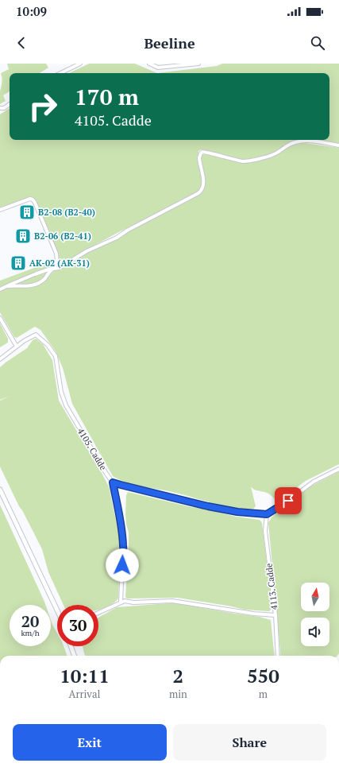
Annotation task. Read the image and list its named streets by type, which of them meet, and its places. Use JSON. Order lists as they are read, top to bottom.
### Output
{
  "streets": {
    "street": ["4105. Cadde", "4113. Cadde"]
  },
  "places": {
    "building": ["B2-08 (B2-40)", "B2-06 (B2-41)", "AK-02 (AK-31)"]
  },
  "north": "top",
  "page": {
    "status": "10:09",
    "header": "Beeline",
    "turn": ["170 m", "4105. Cadde"],
    "speed": "20 km/h",
    "limit": "30",
    "eta": [
      "10:11",
      "Arrival",
      "2",
      "min",
      "550",
      "m"
    ],
    "buttons": ["Exit", "Share"]
  }
}
